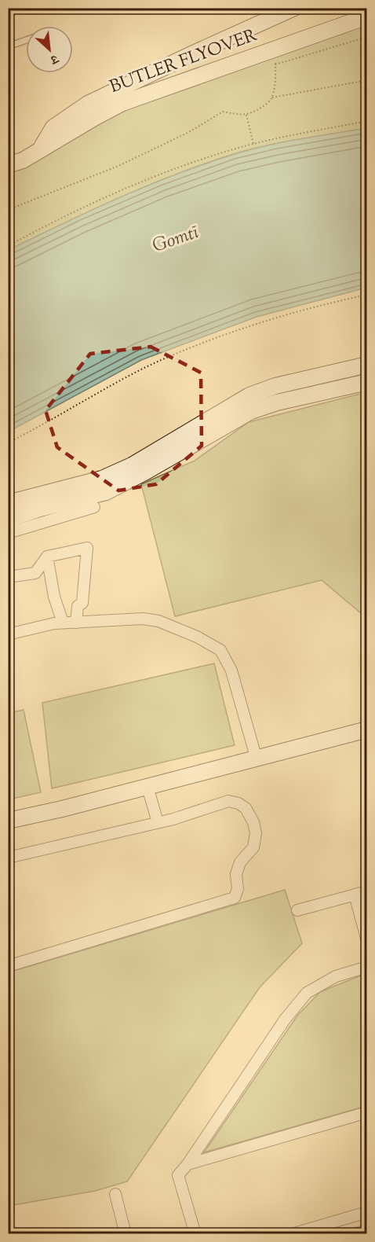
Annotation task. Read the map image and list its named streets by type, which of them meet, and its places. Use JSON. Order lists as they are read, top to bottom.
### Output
{
  "streets": {
    "street": ["BUTLER FLYOVER"]
  },
  "water": ["Gomtī"],
  "north": "bottom right"
}
